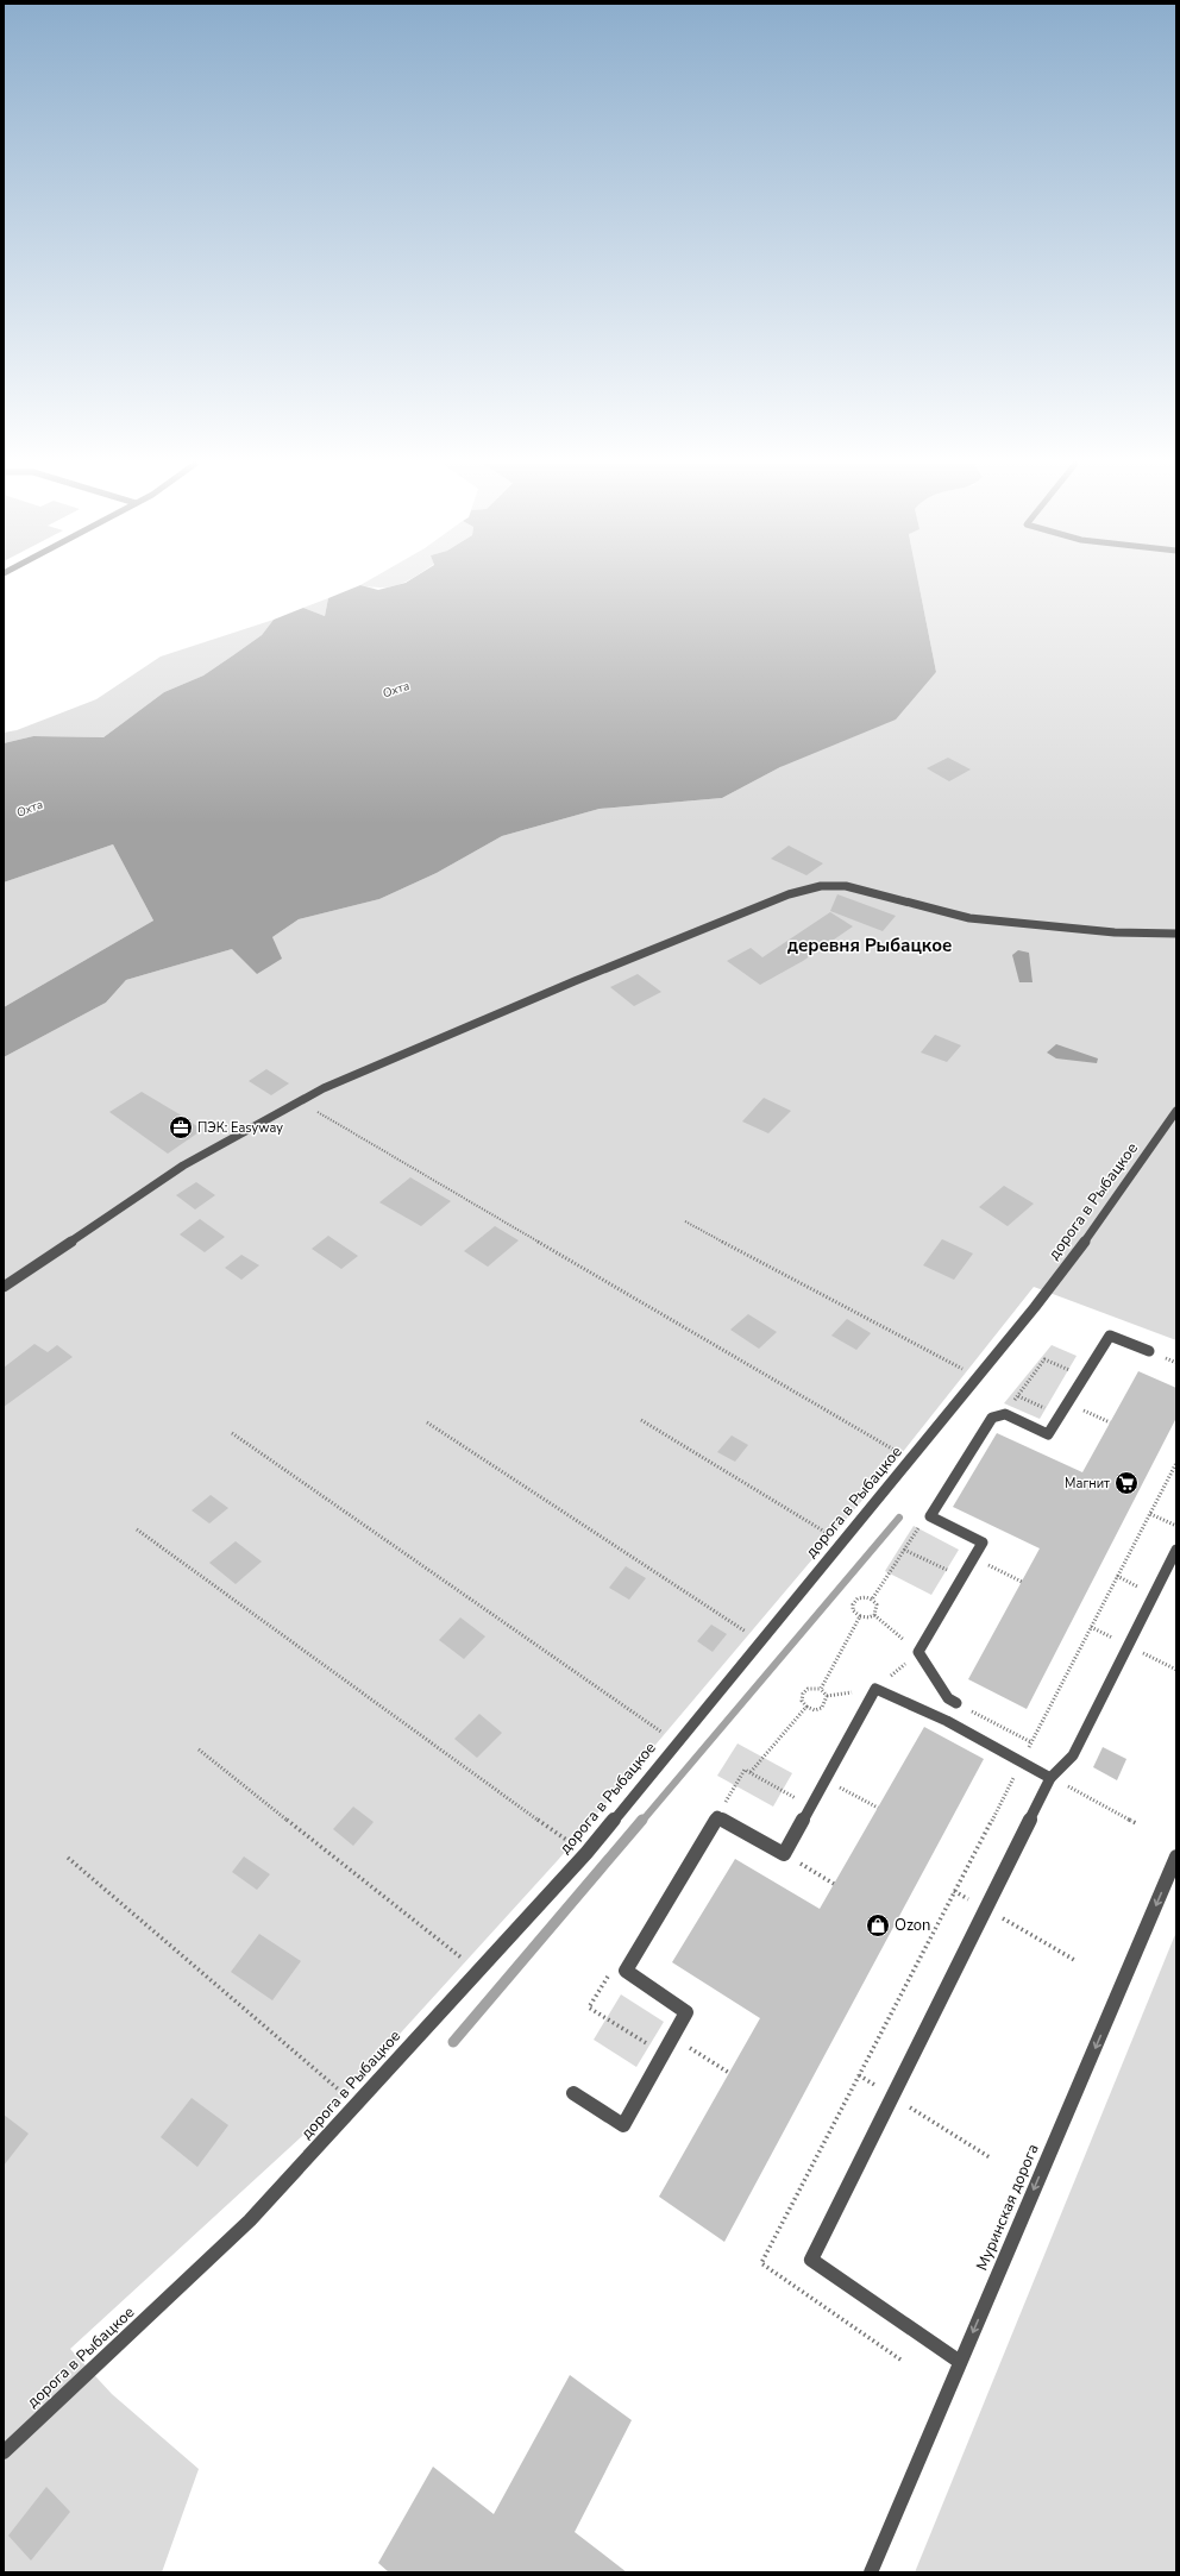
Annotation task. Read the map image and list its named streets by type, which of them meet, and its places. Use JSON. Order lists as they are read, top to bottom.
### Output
{
  "streets": {
    "street": ["дорога в Рыбацкое", "Муринская дорога"]
  },
  "one_way": ["Муринская дорога"],
  "districts": ["деревня Рыбацкое"],
  "water": ["Охта"],
  "places": {
    "office": ["ПЭК: Easyway"],
    "supermarket": ["Магнит"],
    "shop": ["Ozon"]
  }
}
